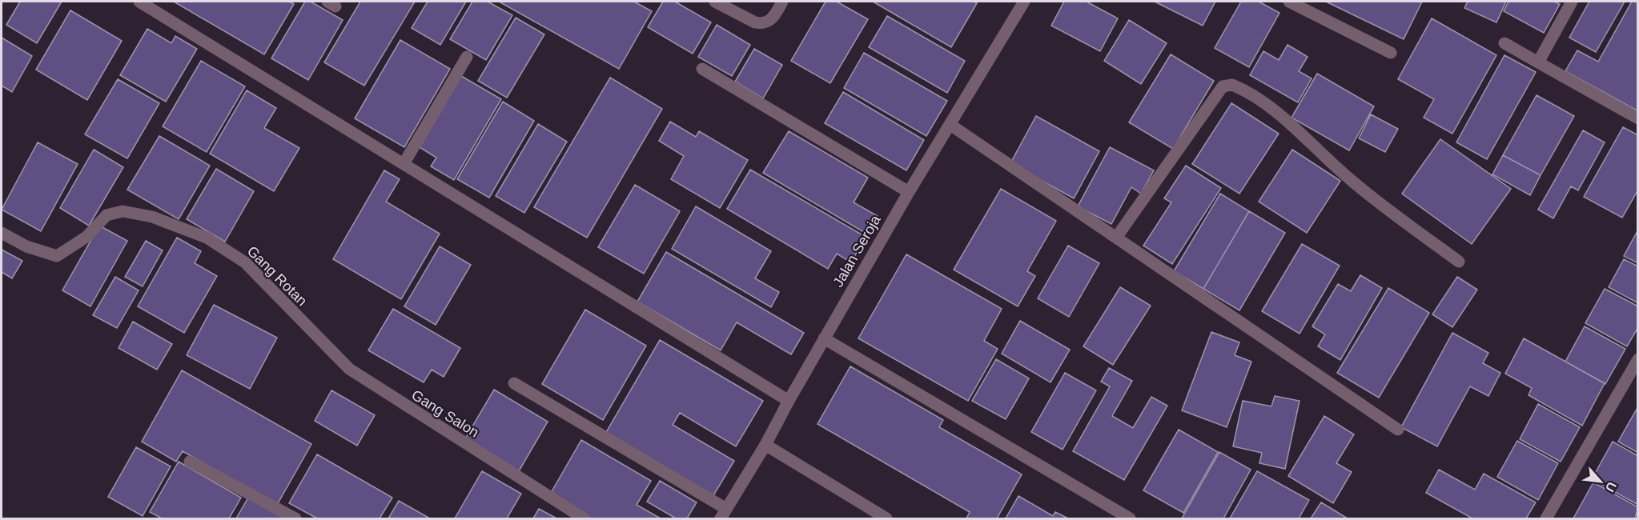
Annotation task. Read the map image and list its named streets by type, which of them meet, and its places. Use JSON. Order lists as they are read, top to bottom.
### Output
{
  "streets": {
    "street": ["Jalan Seroja", "Gang Rotan", "Gang Salon"]
  },
  "crossings": [
    ["Gang Rotan", "Gang Salon"]
  ],
  "north": "bottom right"
}
